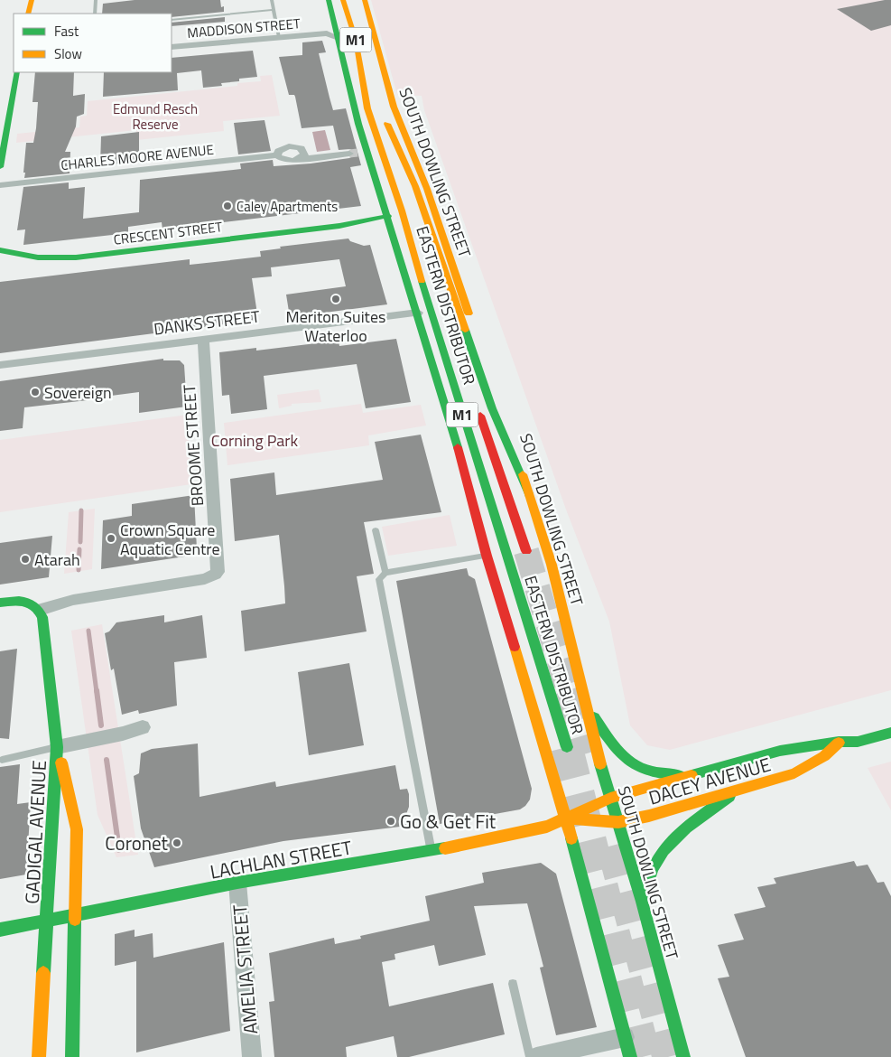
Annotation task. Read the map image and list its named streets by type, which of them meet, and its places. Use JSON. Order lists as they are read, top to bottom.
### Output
{
  "streets": {
    "main road": [
      "M1",
      "SOUTH DOWLING STREET",
      "CRESCENT STREET",
      "EASTERN DISTRIBUTOR",
      "DACEY AVENUE",
      "GADIGAL AVENUE",
      "LACHLAN STREET"
    ],
    "street": [
      "MADDISON STREET",
      "CHARLES MOORE AVENUE",
      "DANKS STREET",
      "BROOME STREET",
      "AMELIA STREET"
    ]
  },
  "crossings": [
    ["SOUTH DOWLING STREET", "EASTERN DISTRIBUTOR"],
    ["SOUTH DOWLING STREET", "DACEY AVENUE"],
    ["DANKS STREET", "BROOME STREET"],
    ["BROOME STREET", "GADIGAL AVENUE"],
    ["DACEY AVENUE", "LACHLAN STREET"],
    ["GADIGAL AVENUE", "LACHLAN STREET"],
    ["LACHLAN STREET", "AMELIA STREET"]
  ],
  "parks": ["Edmund Resch Reserve", "Corning Park"],
  "places": [
    "Caley Apartments",
    "Meriton Suites Waterloo",
    "Sovereign",
    "Crown Square Aquatic Centre",
    "Atarah",
    "Go & Get Fit",
    "Coronet"
  ],
  "legend": ["Fast", "Slow"]
}
